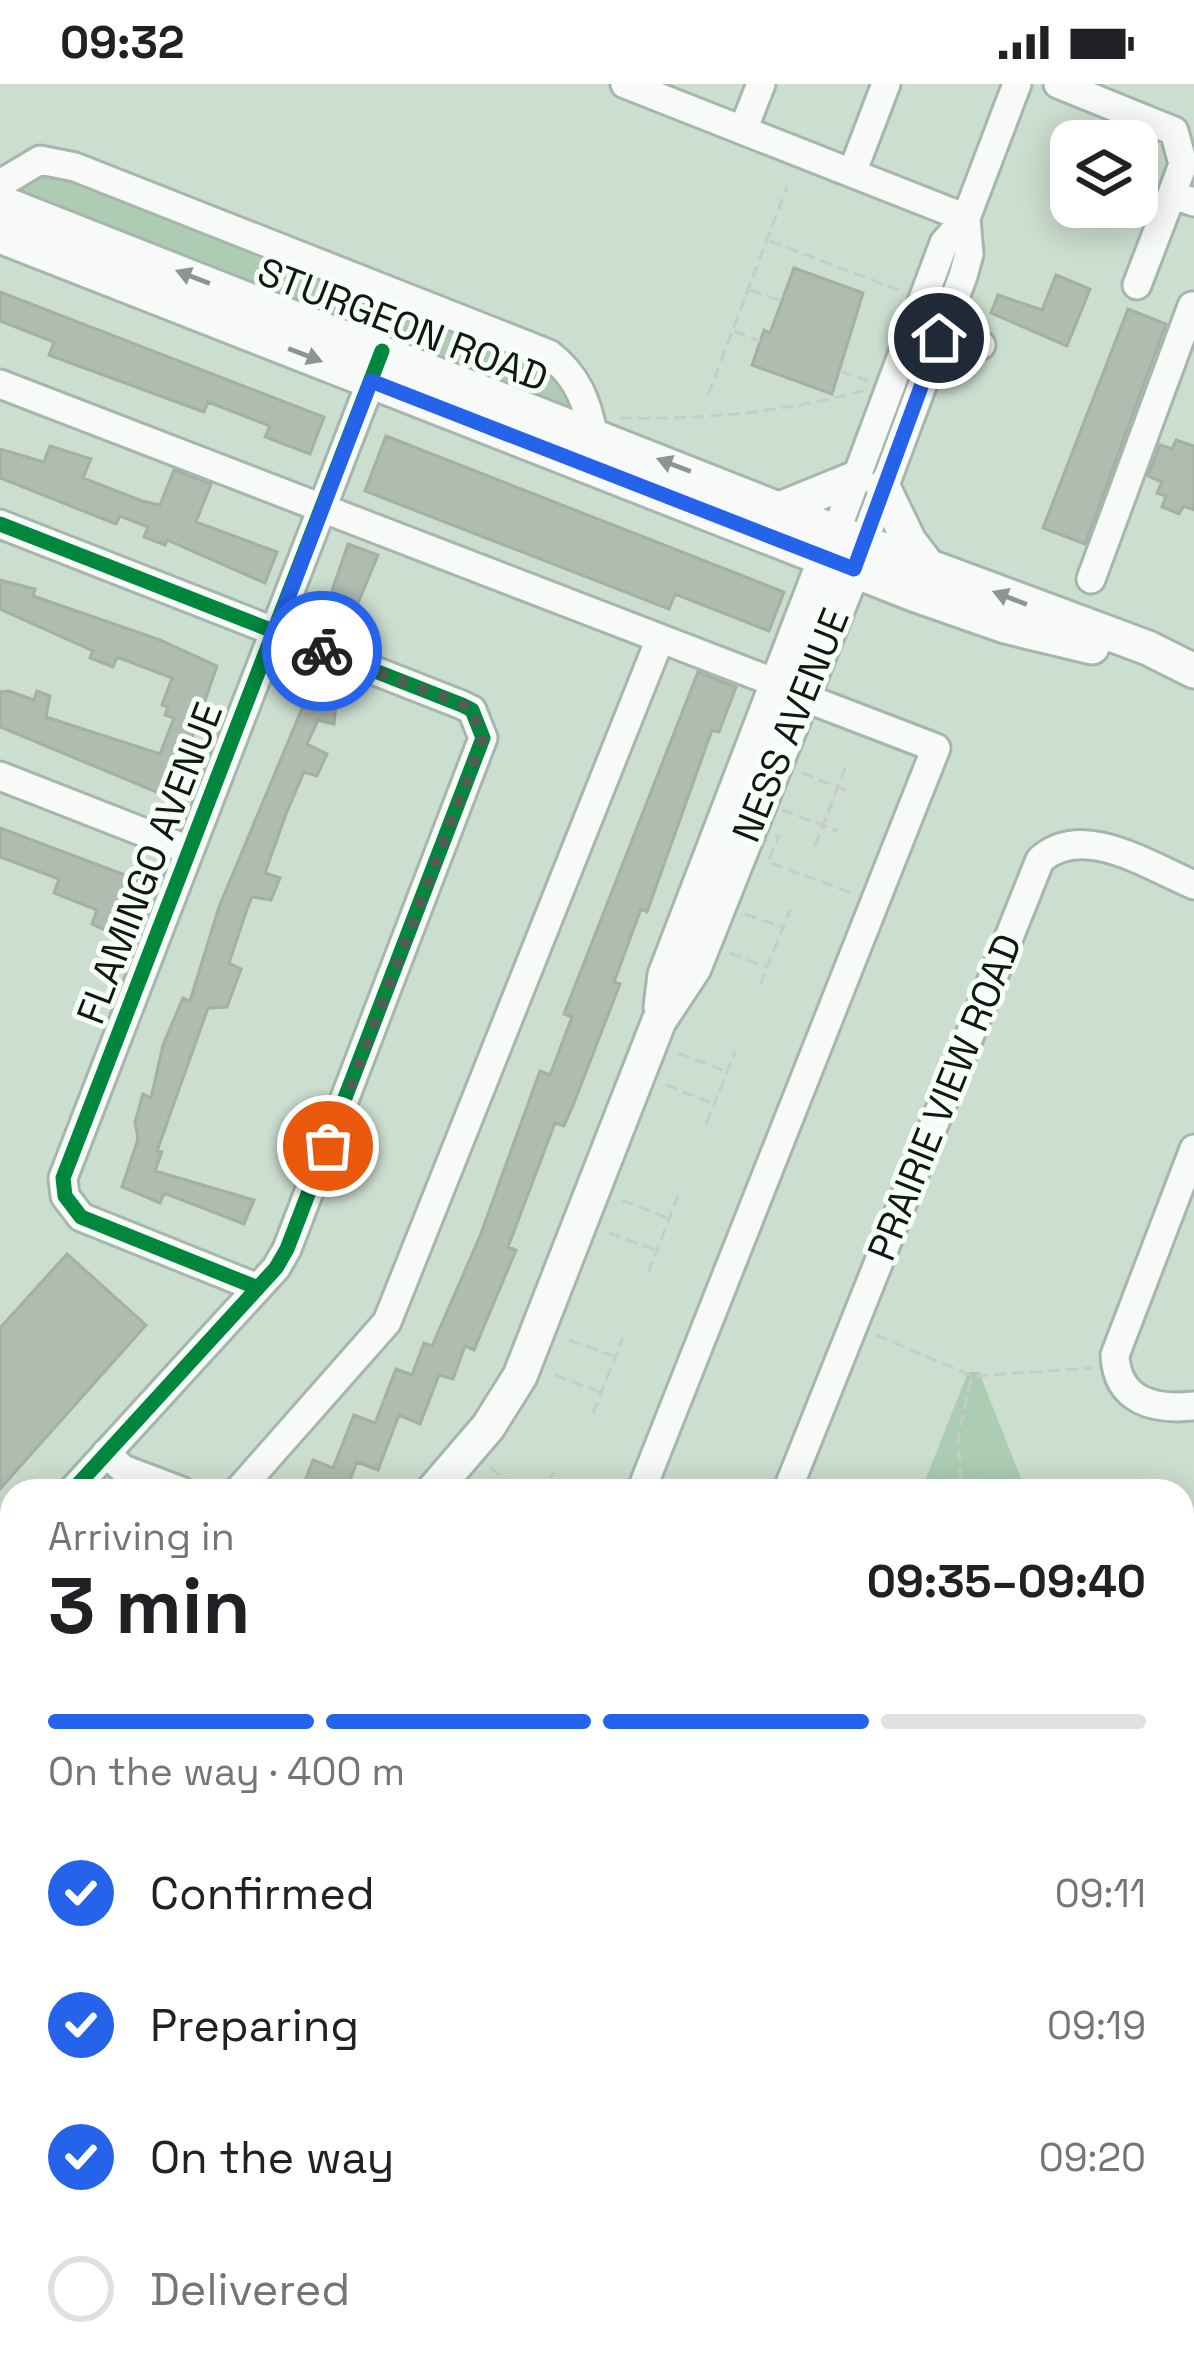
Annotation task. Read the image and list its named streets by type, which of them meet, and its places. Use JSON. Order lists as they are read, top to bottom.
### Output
{
  "streets": {
    "main road": ["STURGEON ROAD", "NESS AVENUE"],
    "street": ["FLAMINGO AVENUE", "PRAIRIE VIEW ROAD"]
  },
  "crossings": [
    ["STURGEON ROAD", "NESS AVENUE"],
    ["STURGEON ROAD", "FLAMINGO AVENUE"]
  ],
  "page": {
    "status": "09:32",
    "heading": ["3 min", "Arriving in", "09:35–09:40"],
    "bar": "On the way · 400 m",
    "list": [
      ["Confirmed", "09:11"],
      ["Preparing", "09:19"],
      ["On the way", "09:20"],
      "Delivered"
    ]
  }
}
